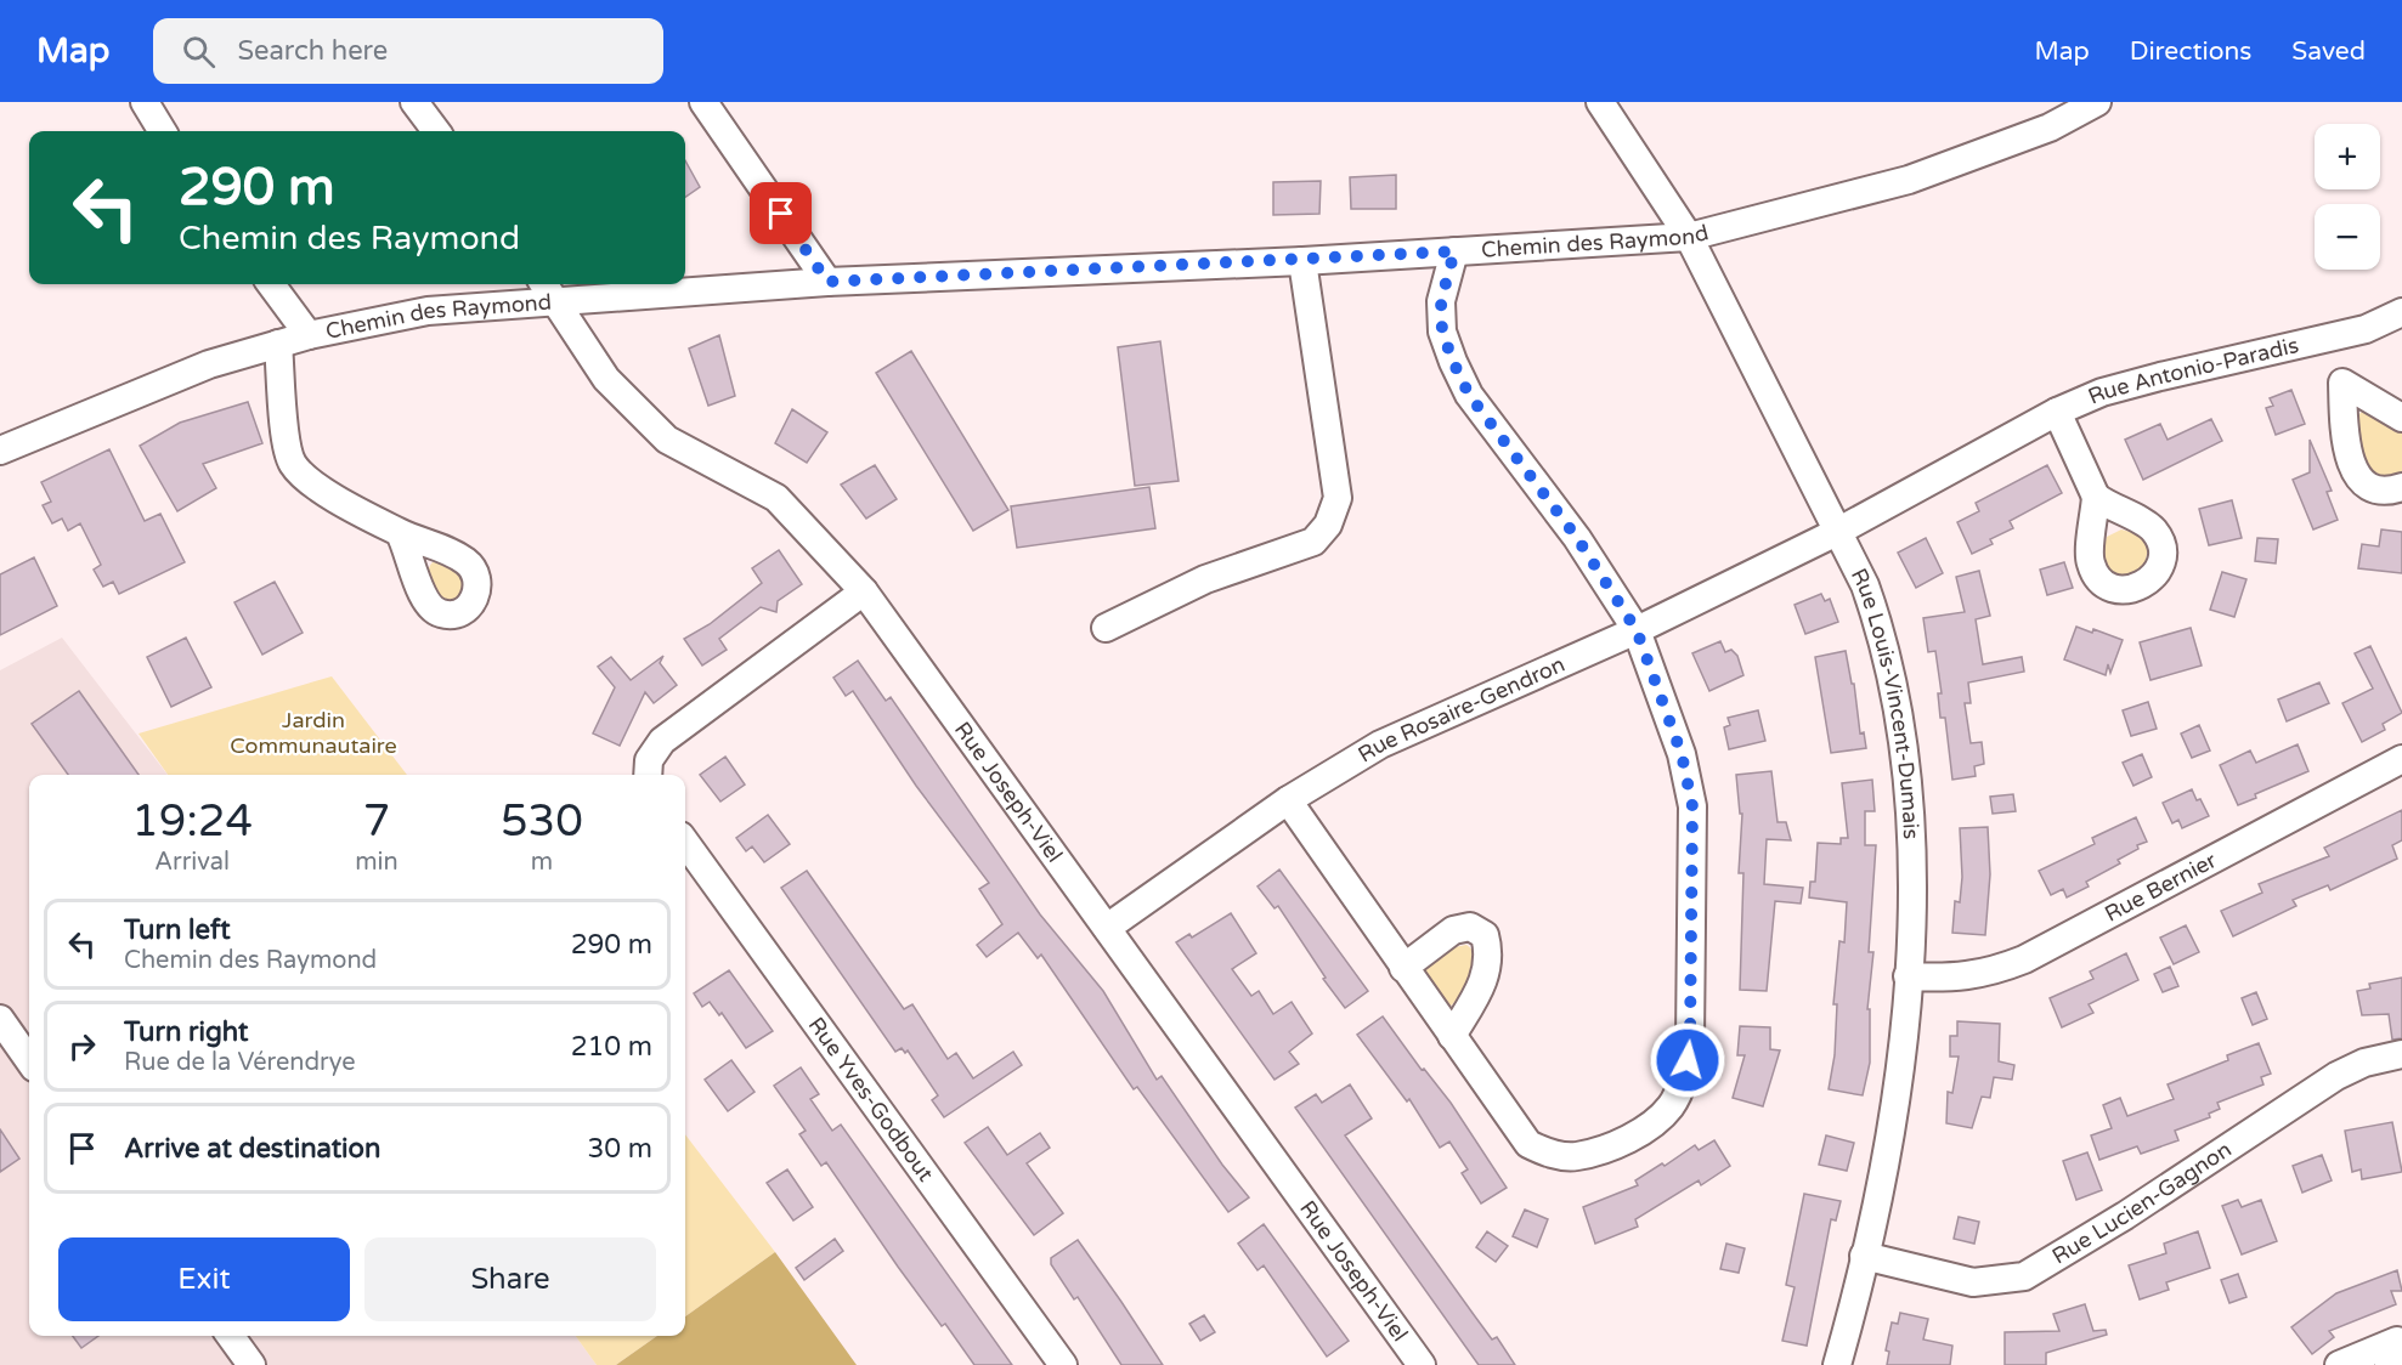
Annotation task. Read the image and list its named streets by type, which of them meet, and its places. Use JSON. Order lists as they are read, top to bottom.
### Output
{
  "streets": {
    "street": [
      "Chemin des Raymond",
      "Rue Antonio-Paradis",
      "Rue Louis-Vincent-Dumais",
      "Rue Rosaire-Gendron",
      "Rue Joseph-Viel",
      "Rue Bernier",
      "Rue Yves-Godbout",
      "Rue Lucien-Gagnon"
    ]
  },
  "crossings": [
    ["Chemin des Raymond", "Rue Louis-Vincent-Dumais"],
    ["Chemin des Raymond", "Rue Joseph-Viel"],
    ["Rue Antonio-Paradis", "Rue Louis-Vincent-Dumais"],
    ["Rue Antonio-Paradis", "Rue Rosaire-Gendron"],
    ["Rue Louis-Vincent-Dumais", "Rue Rosaire-Gendron"],
    ["Rue Louis-Vincent-Dumais", "Rue Bernier"],
    ["Rue Louis-Vincent-Dumais", "Rue Lucien-Gagnon"],
    ["Rue Rosaire-Gendron", "Rue Joseph-Viel"]
  ],
  "parks": ["Jardin Communautaire"],
  "page": {
    "header": "Map",
    "search": "Search here",
    "nav": ["Map", "Directions", "Saved"],
    "map_buttons": ["+", "−"],
    "turn": ["290 m", "Chemin des Raymond"],
    "eta": [
      "19:24",
      "Arrival",
      "7",
      "min",
      "530",
      "m"
    ],
    "list": [
      {
        "name": "Turn left",
        "note": "Chemin des Raymond",
        "value": "290 m"
      },
      {
        "name": "Turn right",
        "note": "Rue de la Vérendrye",
        "value": "210 m"
      },
      {
        "name": "Arrive at destination",
        "value": "30 m"
      }
    ],
    "buttons": ["Exit", "Share"]
  }
}
